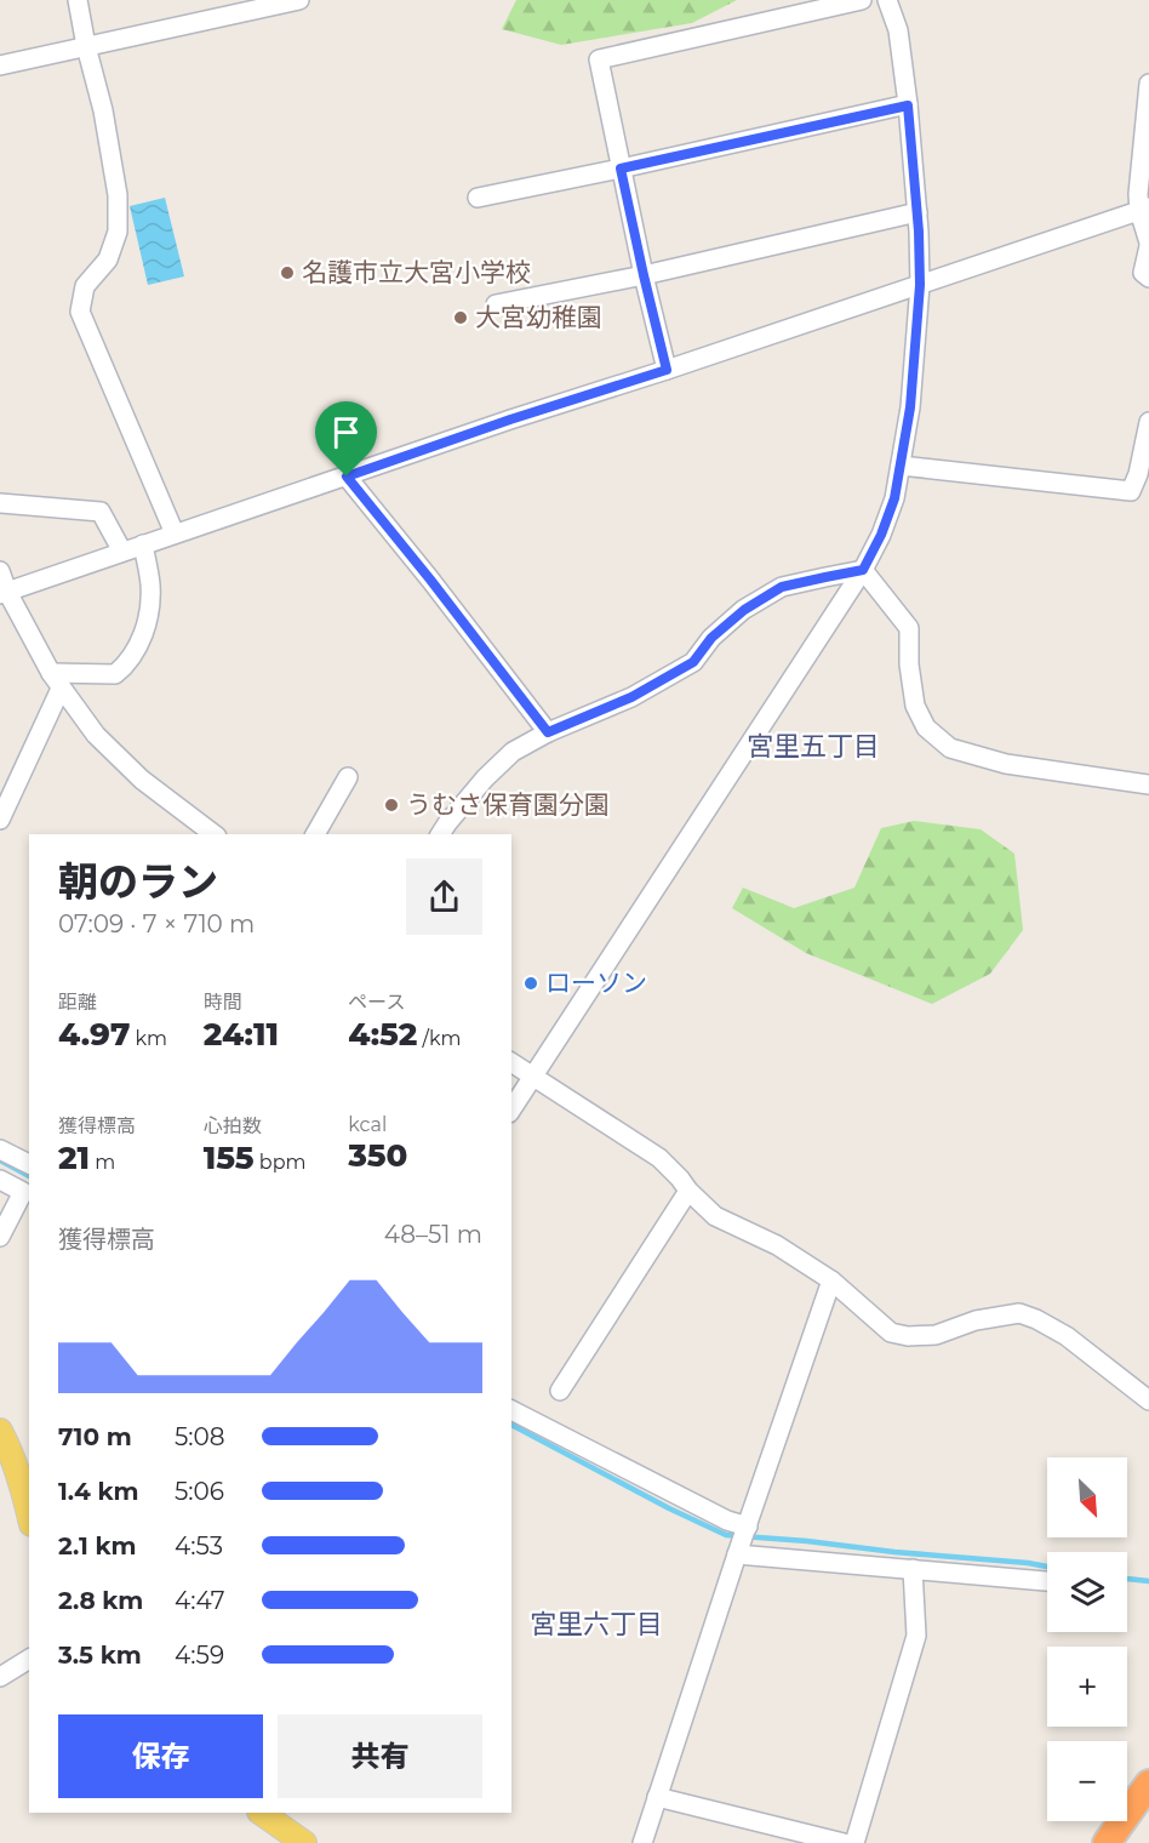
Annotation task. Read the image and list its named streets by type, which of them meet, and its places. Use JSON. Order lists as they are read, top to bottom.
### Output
{
  "districts": ["宮里五丁目", "宮里六丁目"],
  "places": [
    "名護市立大宮小学校",
    "大宮幼稚園",
    "うむさ保育園分園",
    "ローソン"
  ],
  "north": "bottom right",
  "page": {
    "heading": ["朝のラン", "07:09 · 7 × 710 m"],
    "stats": [
      ["距離", "4.97 km"],
      ["時間", "24:11"],
      ["ペース", "4:52 /km"],
      ["獲得標高", "21 m"],
      ["心拍数", "155 bpm"],
      ["kcal", "350"]
    ],
    "chart": ["獲得標高", "48–51 m"],
    "list": [
      {
        "name": "710 m",
        "note": "5:08"
      },
      {
        "name": "1.4 km",
        "note": "5:06"
      },
      {
        "name": "2.1 km",
        "note": "4:53"
      },
      {
        "name": "2.8 km",
        "note": "4:47"
      },
      {
        "name": "3.5 km",
        "note": "4:59"
      }
    ],
    "map_buttons": ["+", "−"],
    "buttons": ["保存", "共有"]
  }
}
